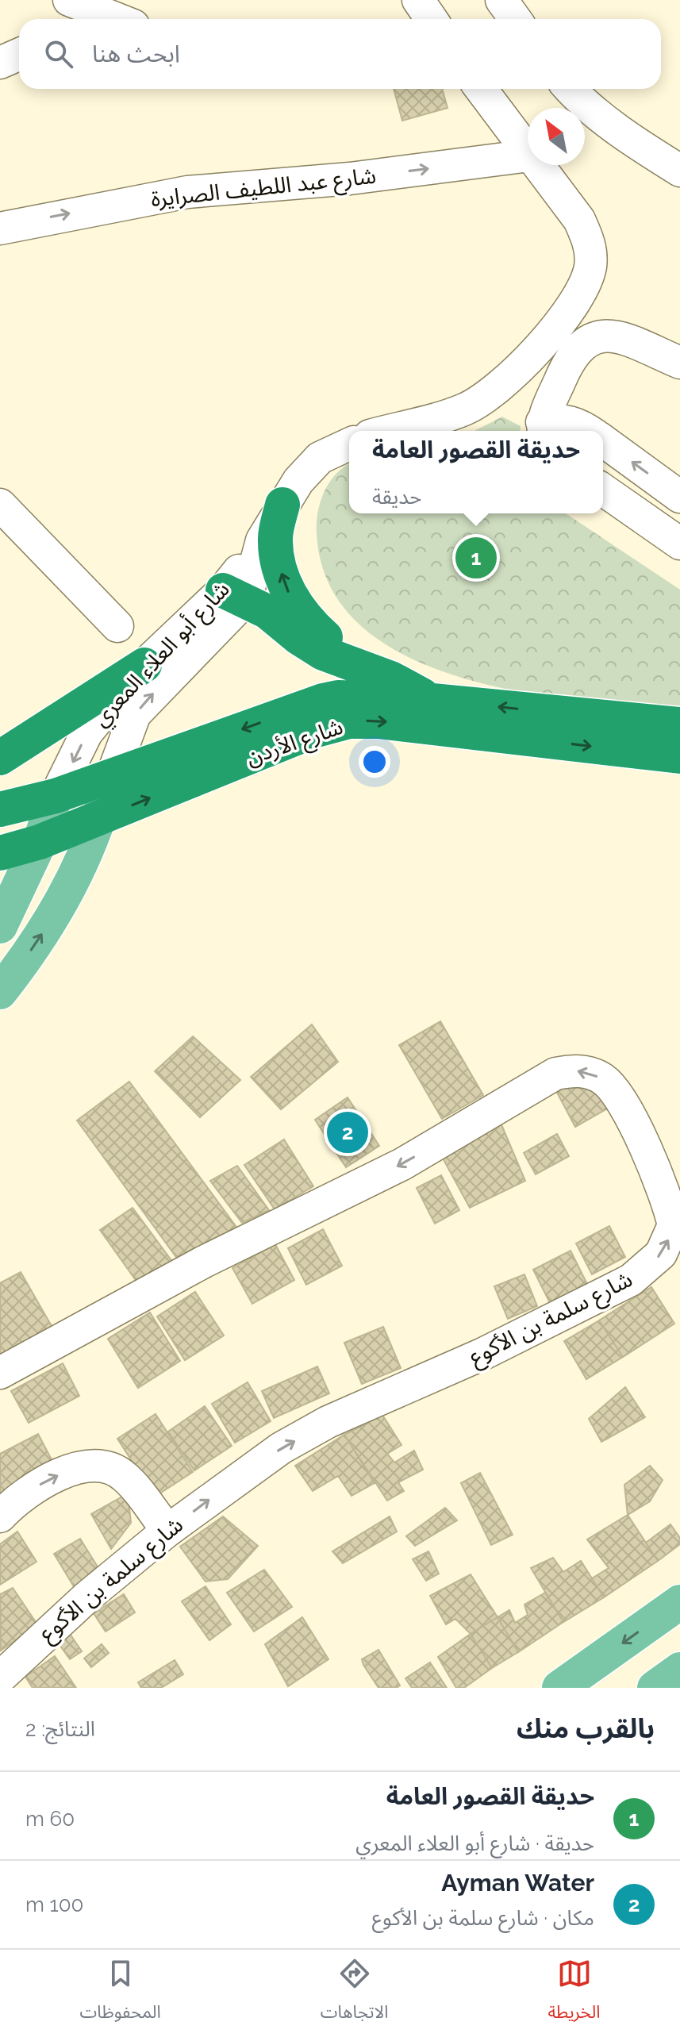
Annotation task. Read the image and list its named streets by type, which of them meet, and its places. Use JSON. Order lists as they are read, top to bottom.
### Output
{
  "streets": {
    "highway": ["شارع الأردن"],
    "main road": ["شارع أبو العلاء المعري"],
    "street": ["شارع عبد اللطيف الصرايرة", "شارع سلمة بن الأكوع"]
  },
  "crossings": [
    ["شارع أبو العلاء المعري", "شارع الأردن"]
  ],
  "one_way": ["شارع عبد اللطيف الصرايرة"],
  "north": "top left",
  "page": {
    "search": "ابحث هنا",
    "popup": ["حديقة القصور العامة", "حديقة"],
    "pins": ["1", "2"],
    "heading": ["بالقرب منك", "النتائج: 2"],
    "list": [
      {
        "mark": "1",
        "name": "حديقة القصور العامة",
        "note": "حديقة · شارع أبو العلاء المعري",
        "value": "60 m"
      },
      {
        "mark": "2",
        "name": "Ayman Water",
        "note": "مكان · شارع سلمة بن الأكوع",
        "value": "100 m"
      }
    ],
    "nav": ["الخريطة", "الاتجاهات", "المحفوظات"]
  }
}
